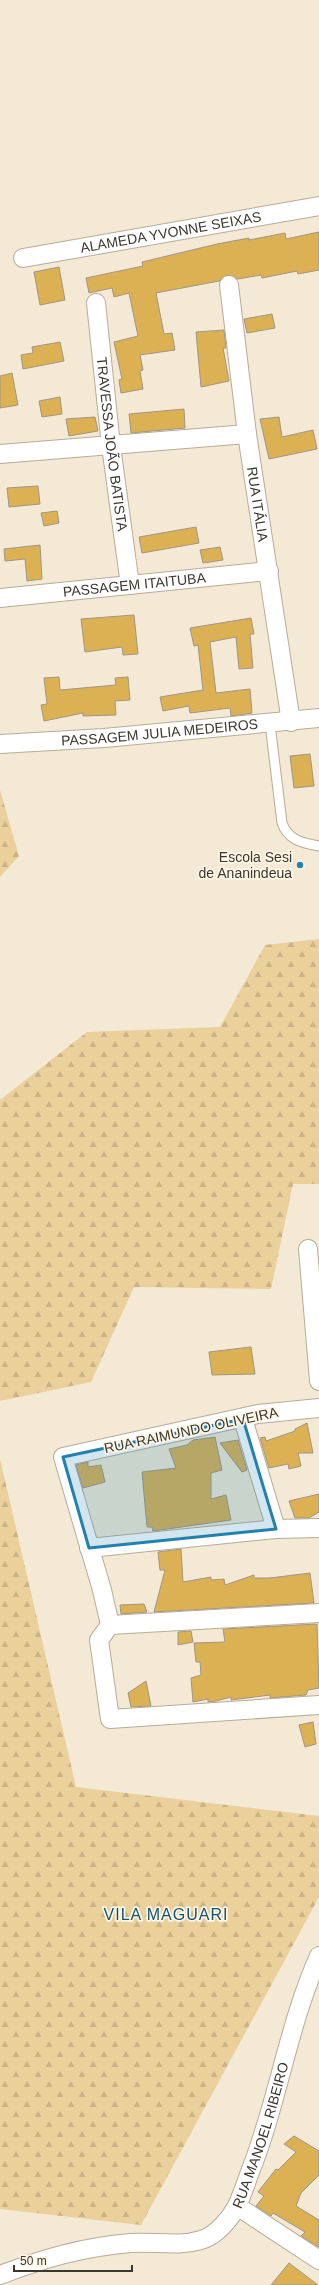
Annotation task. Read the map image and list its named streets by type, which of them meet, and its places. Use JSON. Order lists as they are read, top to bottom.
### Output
{
  "streets": {
    "street": [
      "ALAMEDA YVONNE SEIXAS",
      "TRAVESSA JOÃO BATISTA",
      "RUA ITÁLIA",
      "PASSAGEM ITAITUBA",
      "PASSAGEM JULIA MEDEIROS",
      "RUA RAIMUNDO OLIVEIRA",
      "RUA MANOEL RIBEIRO"
    ]
  },
  "crossings": [
    ["TRAVESSA JOÃO BATISTA", "PASSAGEM ITAITUBA"],
    ["RUA ITÁLIA", "PASSAGEM ITAITUBA"],
    ["RUA ITÁLIA", "PASSAGEM JULIA MEDEIROS"]
  ],
  "districts": ["VILA MAGUARI"],
  "places": ["Escola Sesi de Ananindeua"],
  "scale_bar": "50 m"
}
